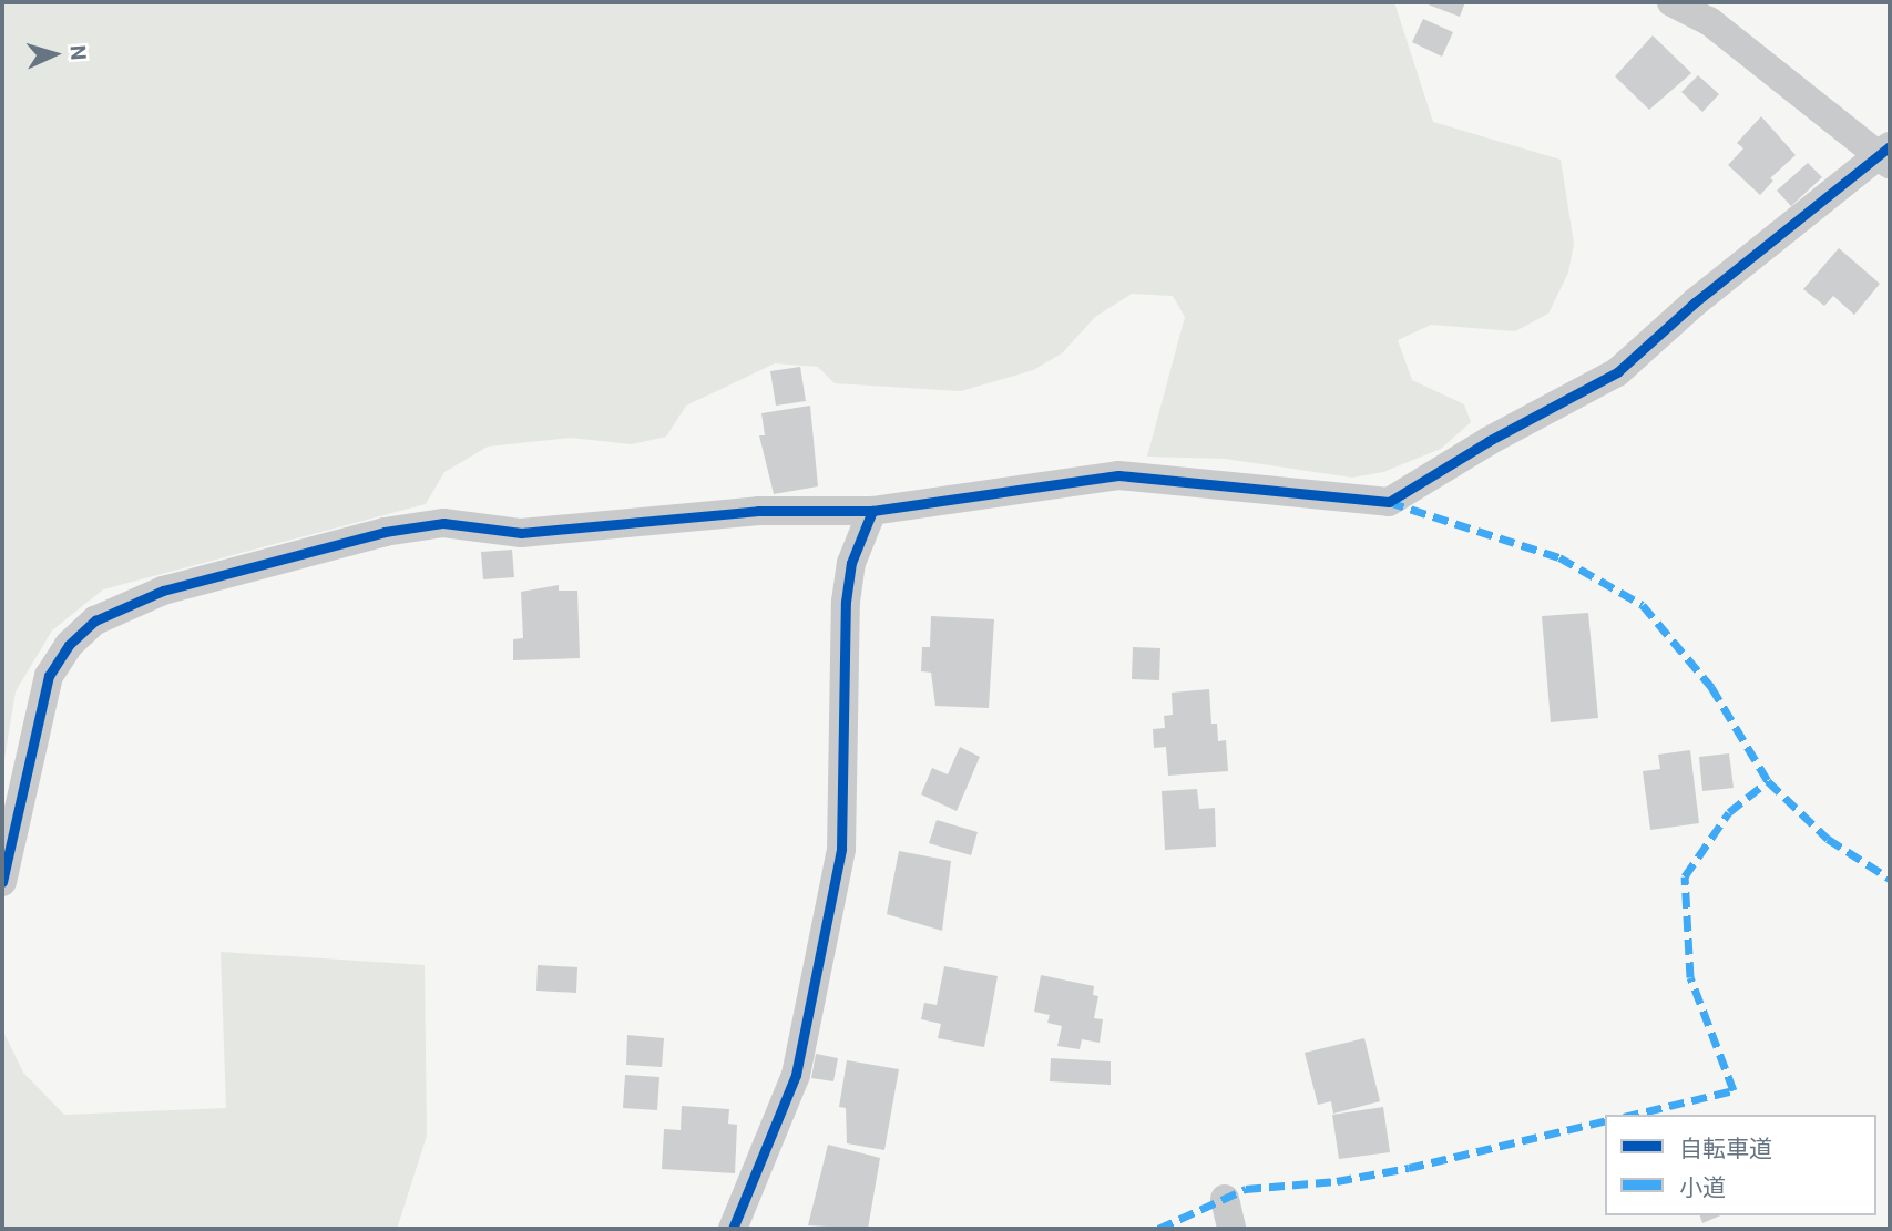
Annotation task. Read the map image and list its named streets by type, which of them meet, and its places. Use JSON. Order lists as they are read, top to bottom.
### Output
{
  "legend": ["自転車道", "小道"],
  "north": "right"
}
